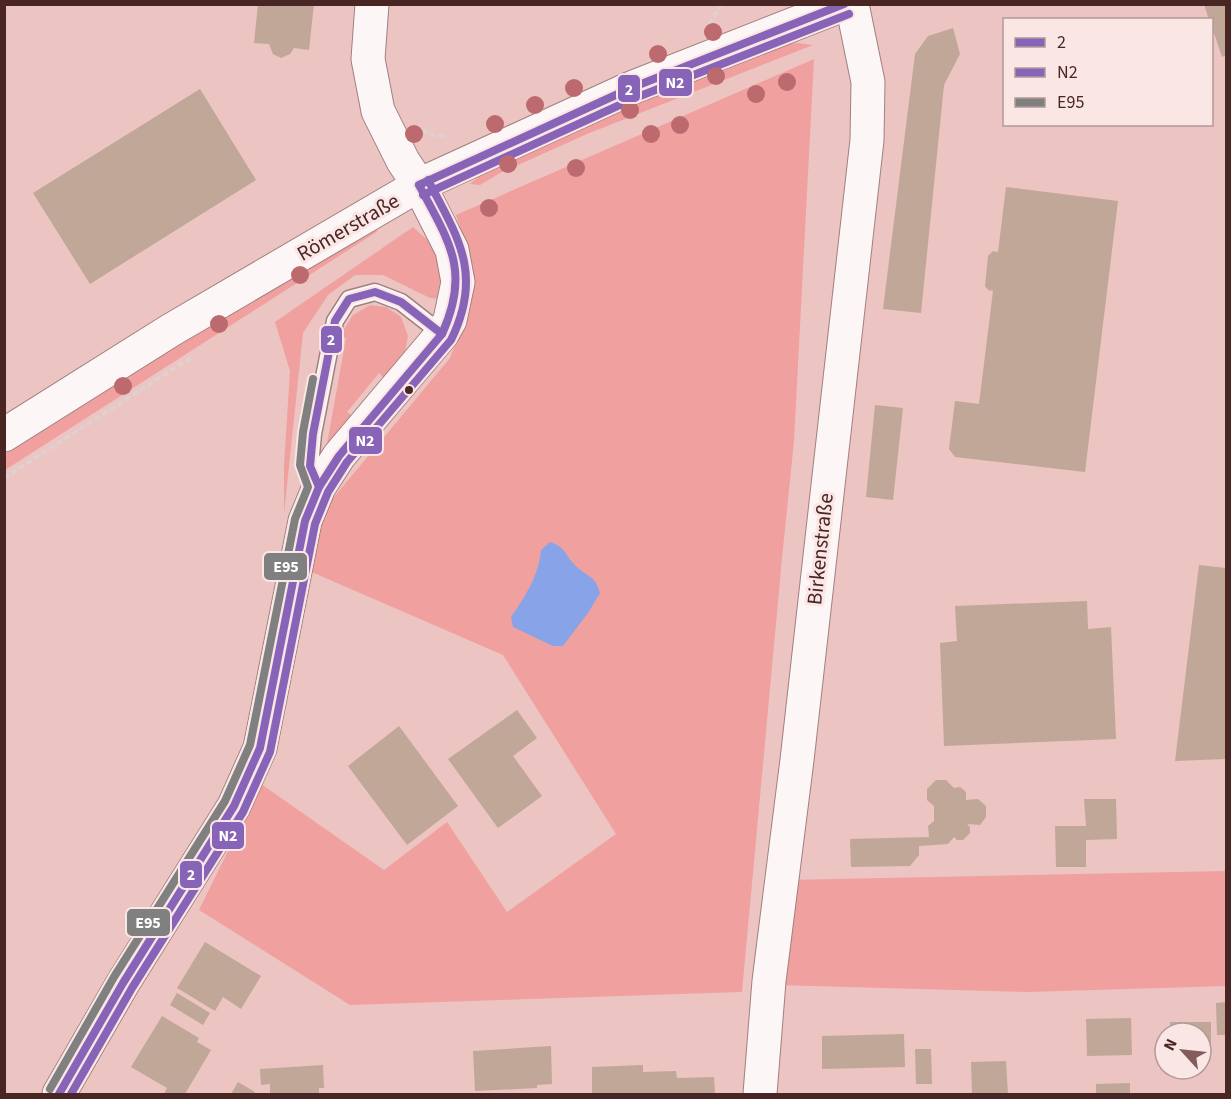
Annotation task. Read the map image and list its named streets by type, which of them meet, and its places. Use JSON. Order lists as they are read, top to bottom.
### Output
{
  "streets": {
    "street": ["Römerstraße", "Birkenstraße"]
  },
  "lines": ["transit line 2", "transit line N2", "transit line E95"],
  "legend": ["2", "N2", "E95"],
  "north": "top left"
}
